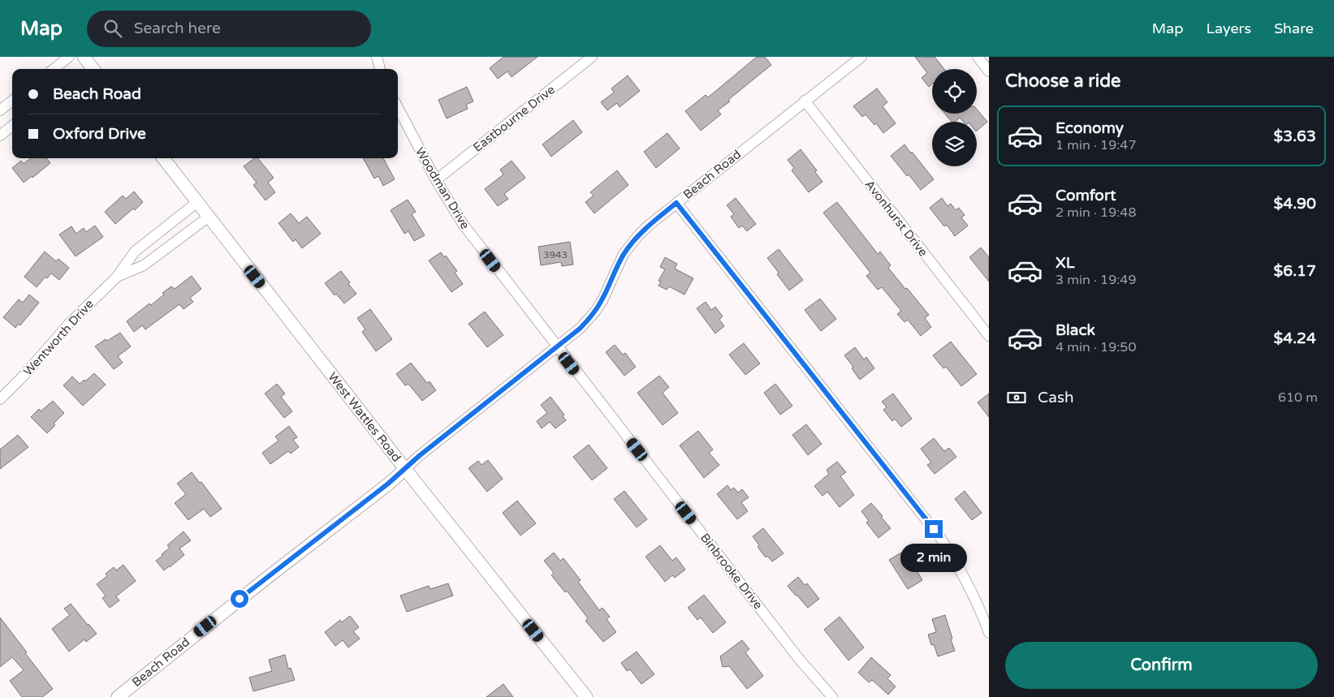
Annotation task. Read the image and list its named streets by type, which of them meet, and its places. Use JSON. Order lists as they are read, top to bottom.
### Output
{
  "streets": {
    "street": [
      "Eastbourne Drive",
      "Beach Road",
      "Woodman Drive",
      "Avonhurst Drive",
      "Wentworth Drive",
      "West Wattles Road",
      "Binbrooke Drive"
    ]
  },
  "crossings": [
    ["Eastbourne Drive", "Woodman Drive"],
    ["Beach Road", "Woodman Drive"],
    ["Beach Road", "Avonhurst Drive"],
    ["Beach Road", "West Wattles Road"],
    ["Beach Road", "Binbrooke Drive"],
    ["Woodman Drive", "Binbrooke Drive"],
    ["Wentworth Drive", "West Wattles Road"]
  ],
  "house_numbers": ["3943"],
  "page": {
    "header": "Map",
    "search": "Search here",
    "nav": ["Map", "Layers", "Share"],
    "heading": "Choose a ride",
    "banner": ["Beach Road", "Oxford Drive"],
    "list": [
      {
        "name": "Economy",
        "note": "1 min · 19:47",
        "value": "$3.63"
      },
      {
        "name": "Comfort",
        "note": "2 min · 19:48",
        "value": "$4.90"
      },
      {
        "name": "XL",
        "note": "3 min · 19:49",
        "value": "$6.17"
      },
      {
        "name": "Black",
        "note": "4 min · 19:50",
        "value": "$4.24"
      }
    ],
    "pay": ["Cash", "610 m"],
    "bubble": "2 min",
    "buttons": "Confirm"
  }
}
